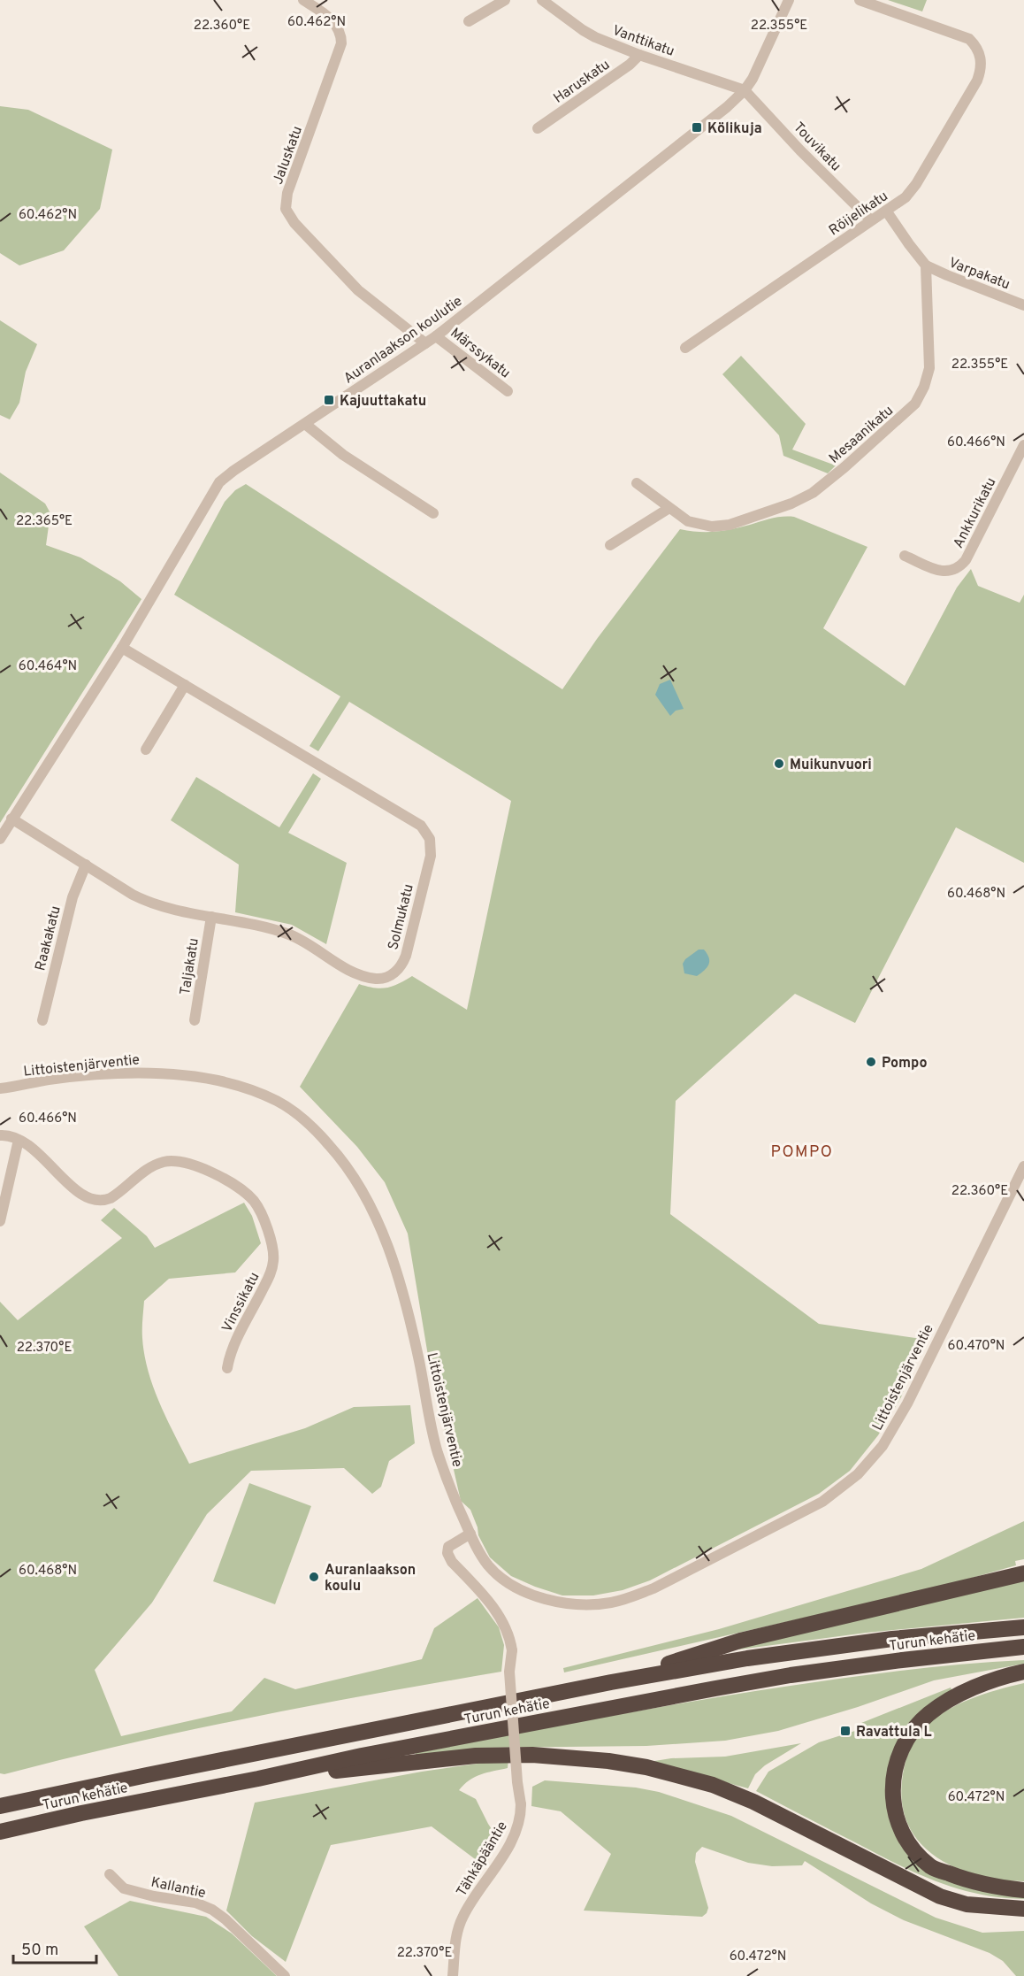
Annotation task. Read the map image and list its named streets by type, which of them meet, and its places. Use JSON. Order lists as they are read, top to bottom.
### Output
{
  "streets": {
    "highway": ["Turun kehätie"],
    "street": [
      "Vanttikatu",
      "Haruskatu",
      "Touvikatu",
      "Jaluskatu",
      "Röijelikatu",
      "Varpakatu",
      "Auranlaakson koulutie",
      "Märssykatu",
      "Mesaanikatu",
      "Ankkurikatu",
      "Solmukatu",
      "Raakakatu",
      "Taljakatu",
      "Littoistenjärventie",
      "Vinssikatu",
      "Tähkäpääntie",
      "Kallantie"
    ]
  },
  "crossings": [
    ["Vanttikatu", "Haruskatu"],
    ["Vanttikatu", "Touvikatu"],
    ["Vanttikatu", "Auranlaakson koulutie"],
    ["Touvikatu", "Röijelikatu"],
    ["Touvikatu", "Auranlaakson koulutie"],
    ["Jaluskatu", "Auranlaakson koulutie"],
    ["Varpakatu", "Mesaanikatu"],
    ["Auranlaakson koulutie", "Märssykatu"],
    ["Auranlaakson koulutie", "Solmukatu"],
    ["Solmukatu", "Raakakatu"],
    ["Solmukatu", "Taljakatu"],
    ["Littoistenjärventie", "Tähkäpääntie"]
  ],
  "districts": ["POMPO"],
  "places": {
    "transit": ["Kölikuja", "Kajuuttakatu", "Ravattula L"],
    "other": ["Muikunvuori", "Pompo", "Auranlaakson koulu"]
  },
  "scale_bar": "50 m",
  "coordinates": [
    "60.462°N",
    "22.360°E",
    "22.355°E",
    "60.466°N",
    "22.365°E",
    "60.464°N",
    "60.468°N",
    "60.470°N",
    "22.370°E",
    "60.472°N"
  ]
}
